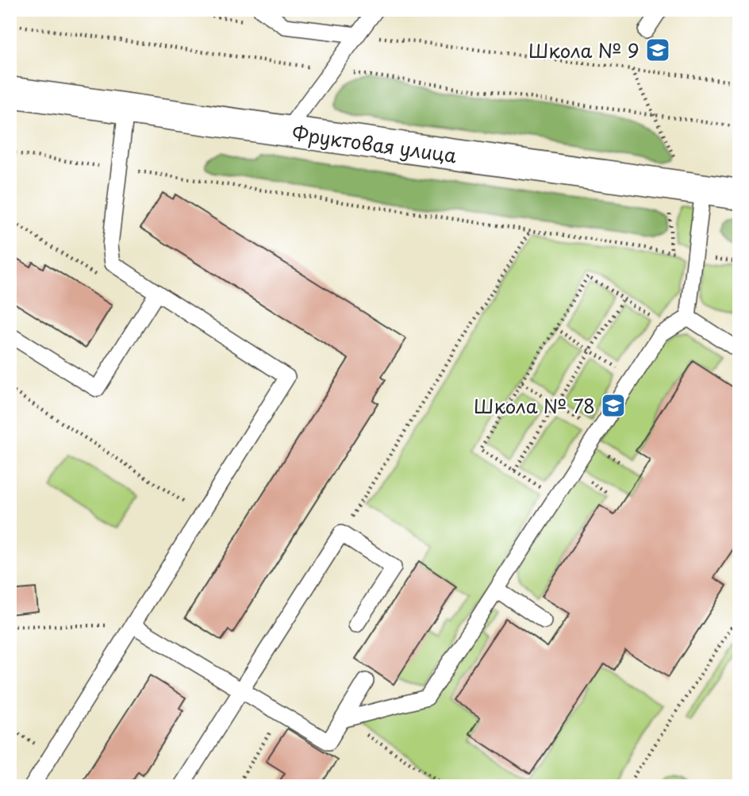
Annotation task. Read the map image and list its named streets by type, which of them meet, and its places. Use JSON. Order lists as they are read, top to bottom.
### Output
{
  "streets": {
    "street": ["Фруктовая улица"]
  },
  "places": {
    "school or university": ["Школа № 9", "Школа № 78"]
  }
}
